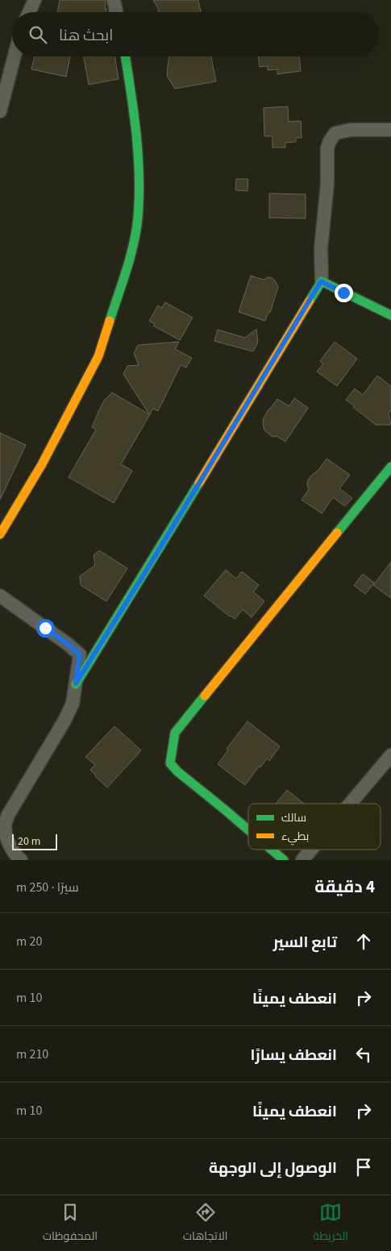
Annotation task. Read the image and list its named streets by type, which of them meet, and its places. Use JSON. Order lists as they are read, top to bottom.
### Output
{
  "legend": ["سالك", "بطيء"],
  "scale_bar": "20 m",
  "page": {
    "search": "ابحث هنا",
    "scale": "20 m",
    "heading": ["4 دقيقة", "سيرًا · 250 m"],
    "list": [
      ["تابع السير", "20 m"],
      ["انعطف يمينًا", "10 m"],
      ["انعطف يسارًا", "210 m"],
      ["انعطف يمينًا", "10 m"],
      "الوصول إلى الوجهة"
    ],
    "nav": ["الخريطة", "الاتجاهات", "المحفوظات"]
  }
}
